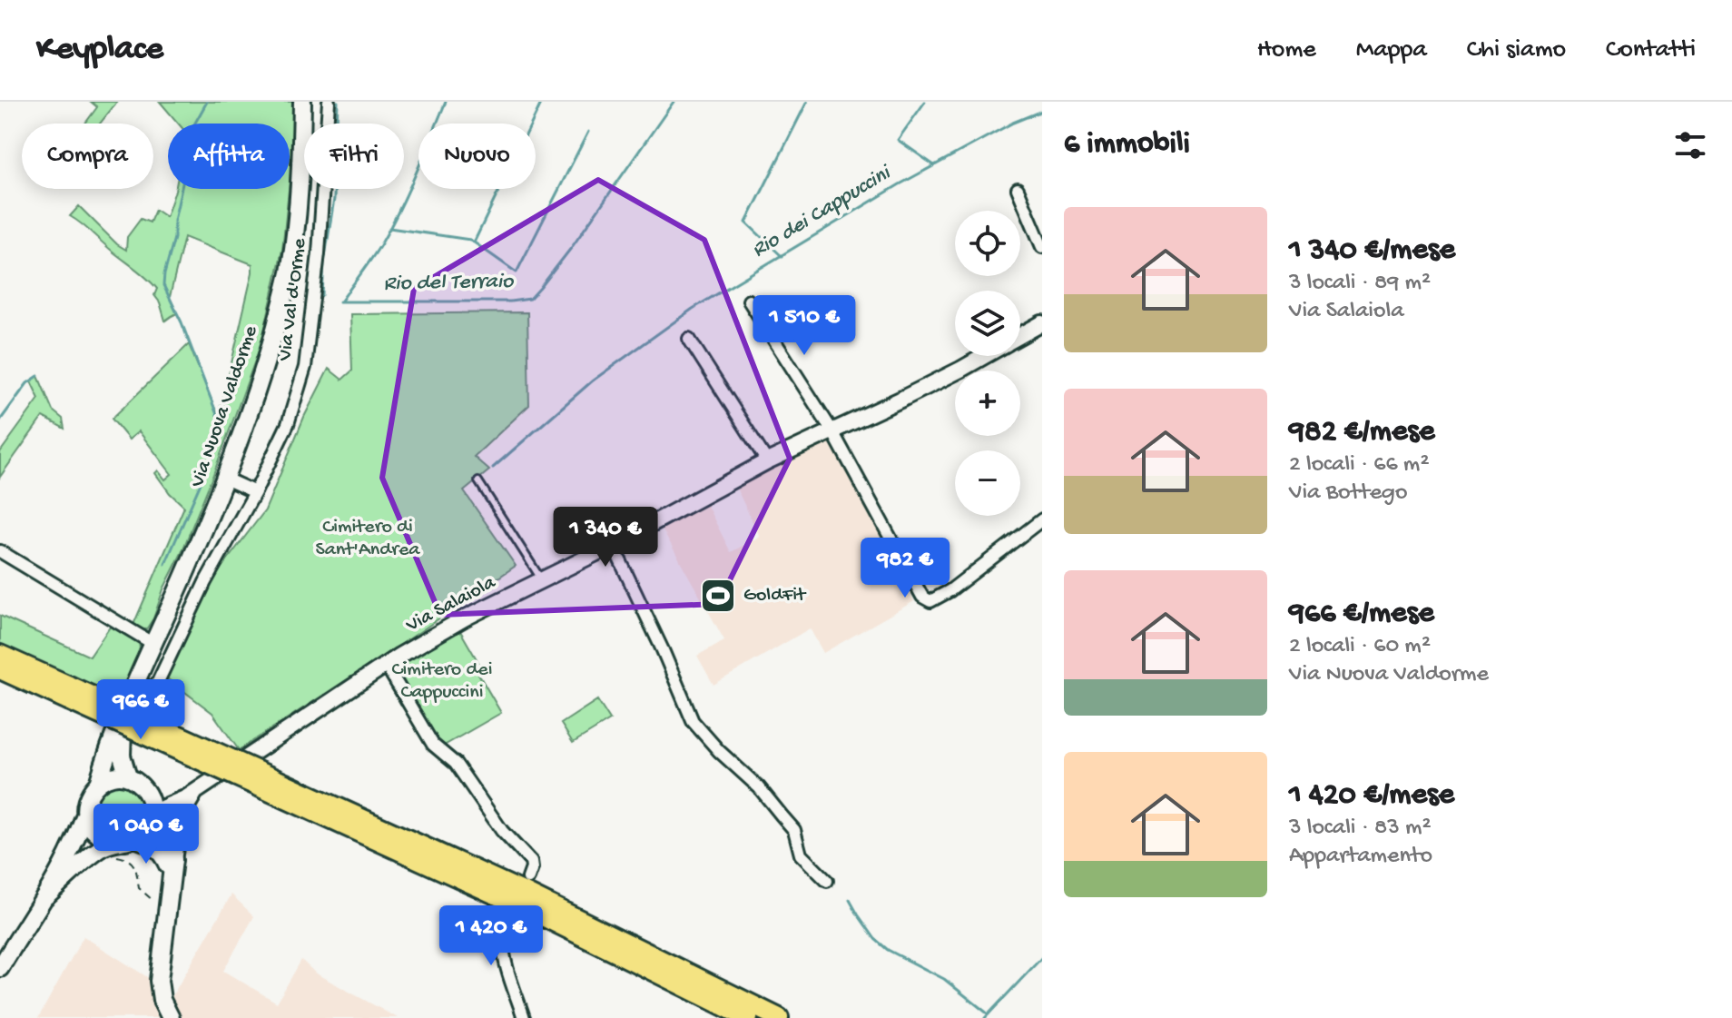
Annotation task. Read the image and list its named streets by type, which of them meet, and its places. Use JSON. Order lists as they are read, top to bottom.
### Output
{
  "streets": {
    "main road": ["Via Nuova Valdorme"],
    "street": ["Via Val d'Orme", "Via Salaiola"]
  },
  "crossings": [
    ["Via Val d'Orme", "Via Nuova Valdorme"],
    ["Via Nuova Valdorme", "Via Salaiola"]
  ],
  "water": ["Rio dei Cappuccini", "Rio del Terraio"],
  "parks": ["Cimitero di Sant'Andrea", "Cimitero dei Cappuccini"],
  "places": {
    "sports": ["GoldFit"]
  },
  "page": {
    "header": "Keyplace",
    "nav": [
      "Home",
      "Mappa",
      "Chi siamo",
      "Contatti"
    ],
    "heading": "6 immobili",
    "chip": [
      "Compra",
      "Affitta",
      "Filtri",
      "Nuovo"
    ],
    "list": [
      {
        "name": "1 340 €/mese",
        "note": "3 locali · 89 m² · Via Salaiola"
      },
      {
        "name": "982 €/mese",
        "note": "2 locali · 66 m² · Via Bottego"
      },
      {
        "name": "966 €/mese",
        "note": "2 locali · 60 m² · Via Nuova Valdorme"
      },
      {
        "name": "1 420 €/mese",
        "note": "3 locali · 83 m² · Appartamento"
      }
    ],
    "map_buttons": ["+", "−"],
    "price": [
      "1 510 €",
      "1 340 €",
      "982 €",
      "966 €",
      "1 040 €",
      "1 420 €"
    ]
  }
}
